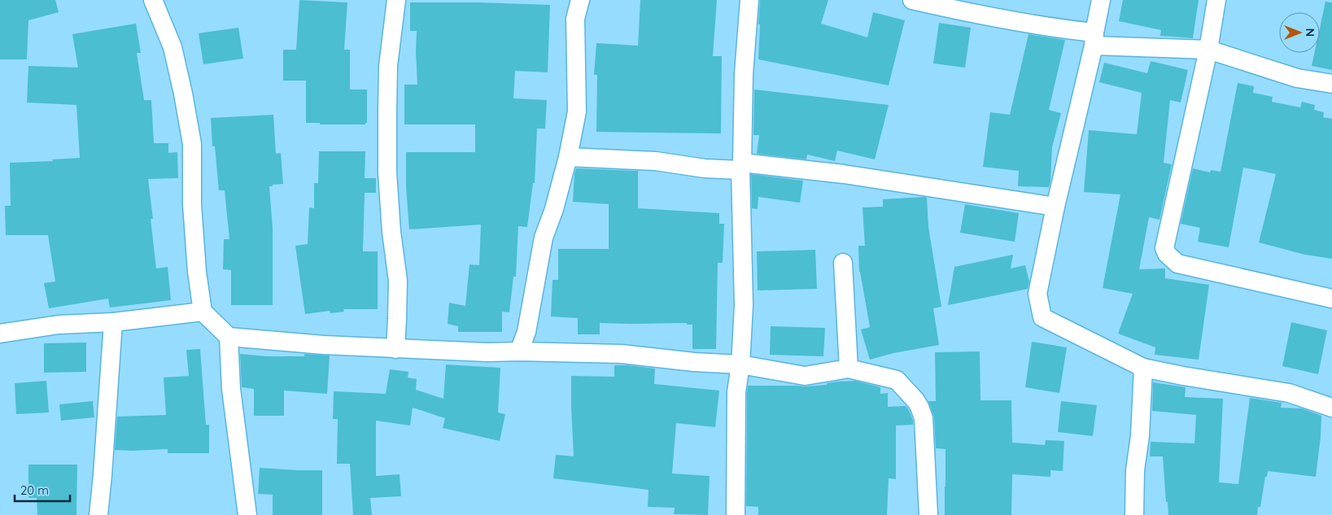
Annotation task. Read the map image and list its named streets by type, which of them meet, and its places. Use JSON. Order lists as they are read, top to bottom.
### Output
{
  "scale_bar": "20 m",
  "north": "right"
}
